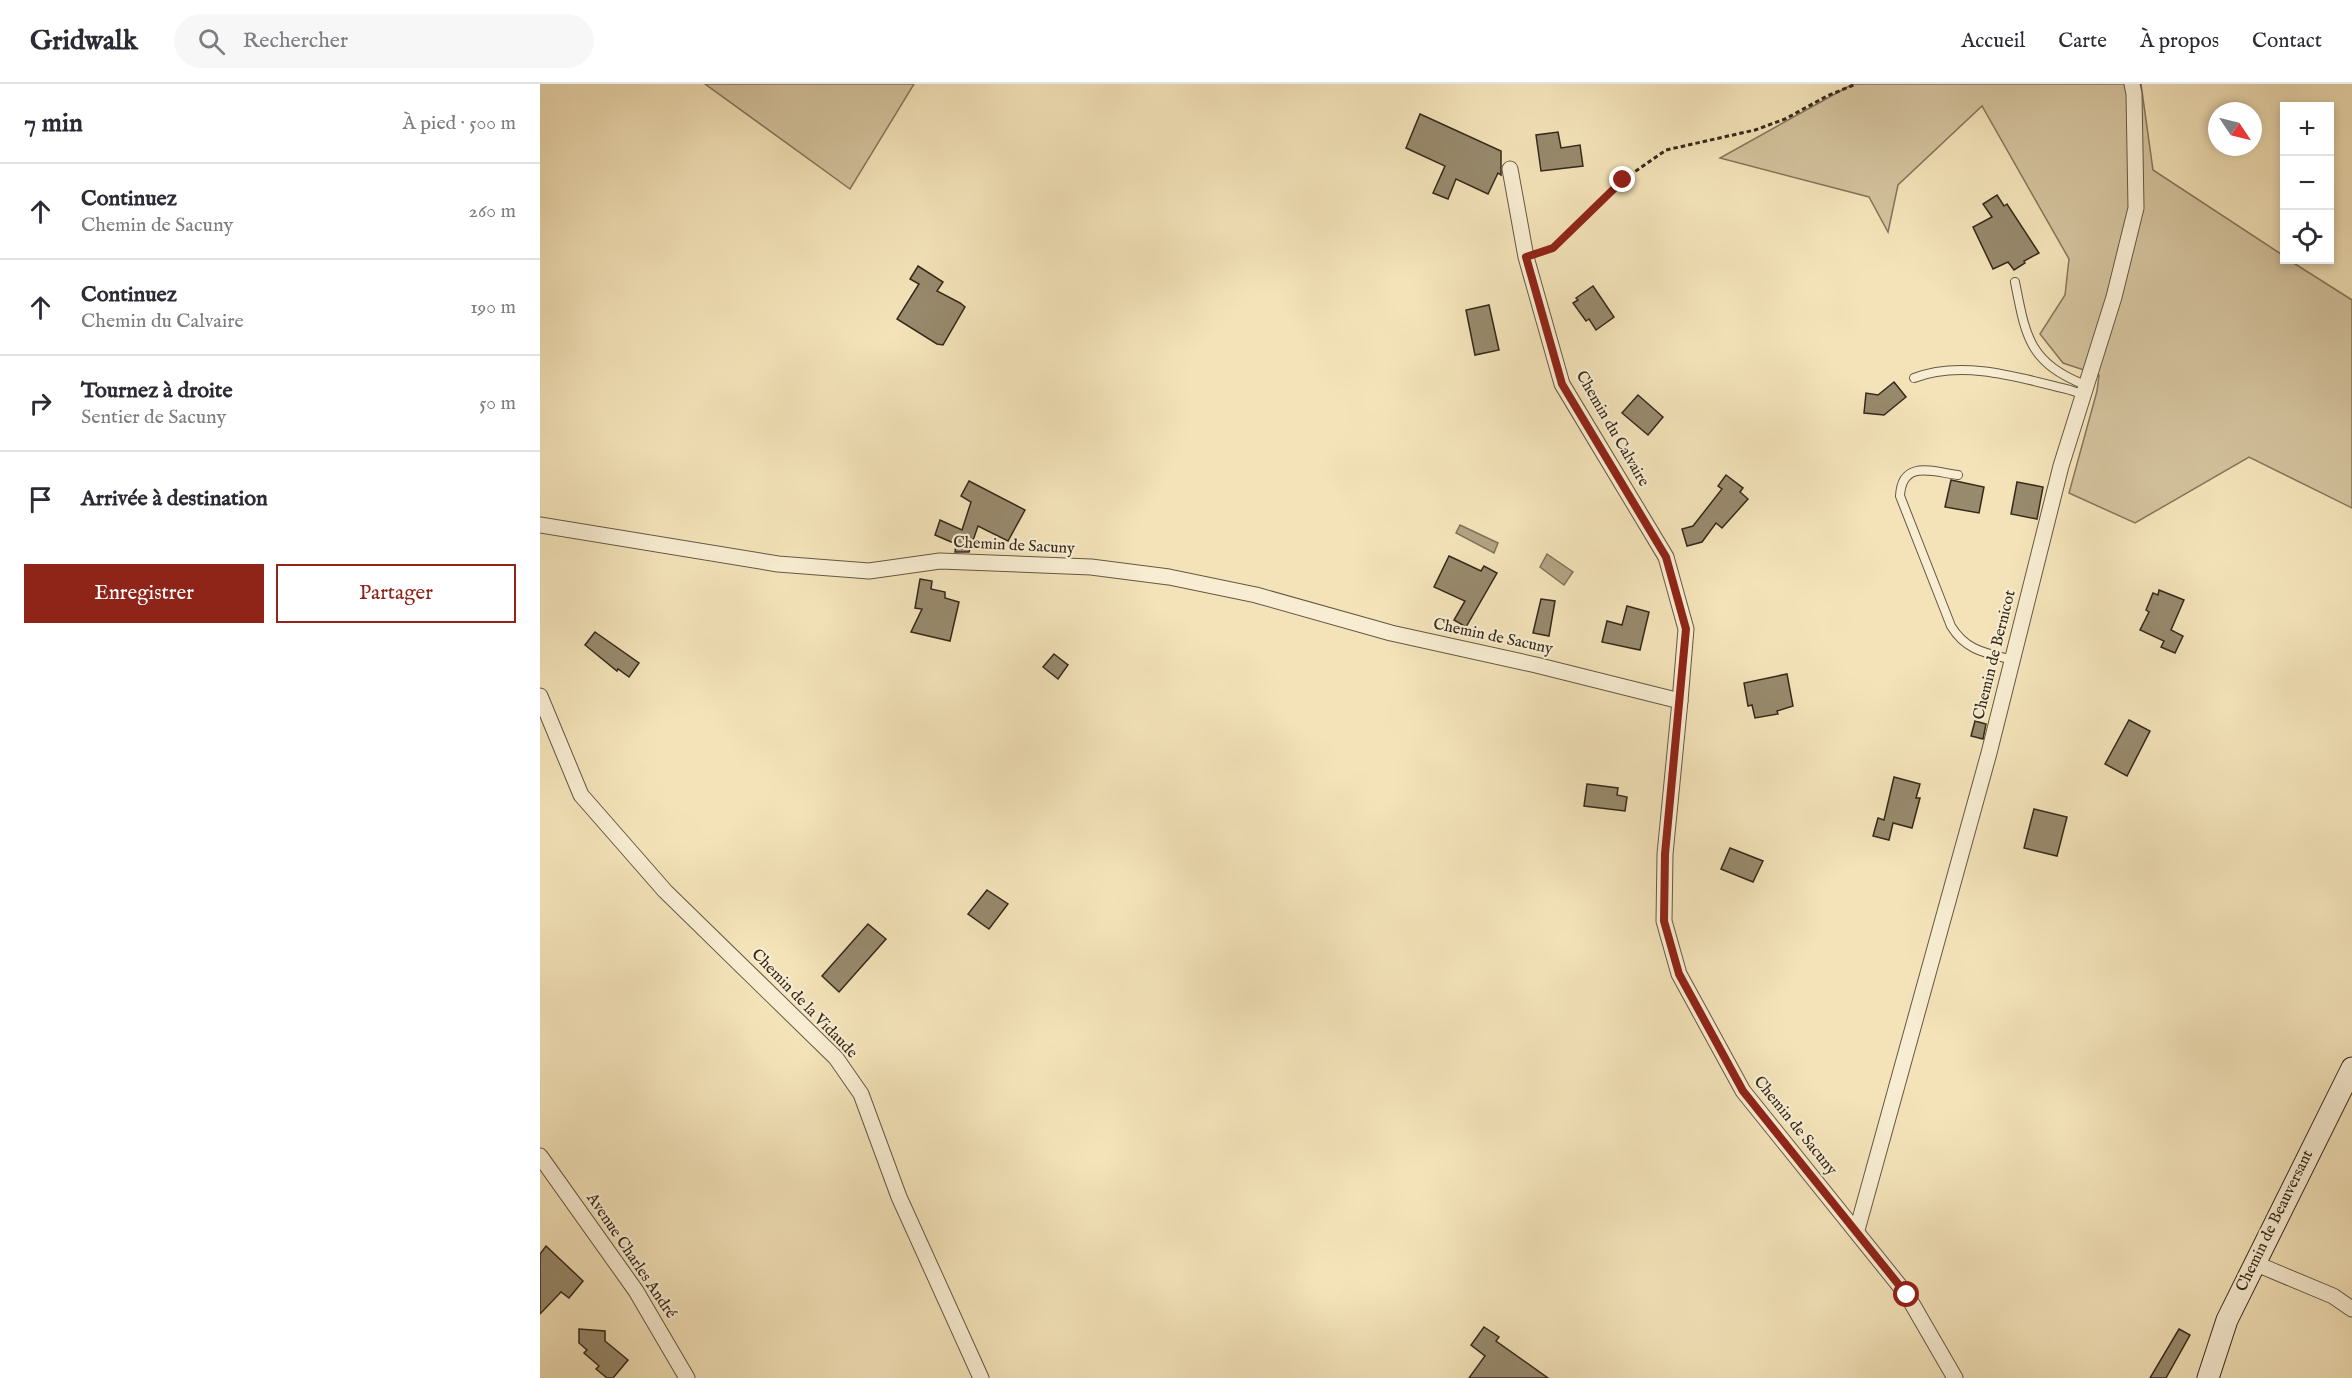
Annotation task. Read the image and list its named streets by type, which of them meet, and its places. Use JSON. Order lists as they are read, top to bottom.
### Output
{
  "streets": {
    "street": [
      "Chemin du Calvaire",
      "Chemin de Sacuny",
      "Chemin de Bernicot",
      "Chemin de la Vidaude",
      "Chemin de Beauversant",
      "Avenue Charles André"
    ]
  },
  "crossings": [
    ["Chemin du Calvaire", "Chemin de Sacuny"],
    ["Chemin de Sacuny", "Chemin de Bernicot"]
  ],
  "north": "bottom right",
  "page": {
    "header": "Gridwalk",
    "search": "Rechercher",
    "nav": [
      "Accueil",
      "Carte",
      "À propos",
      "Contact"
    ],
    "heading": ["7 min", "À pied · 500 m"],
    "map_buttons": ["+", "−"],
    "list": [
      ["Continuez", "Chemin de Sacuny", "260 m"],
      ["Continuez", "Chemin du Calvaire", "190 m"],
      ["Tournez à droite", "Sentier de Sacuny", "50 m"],
      "Arrivée à destination"
    ],
    "buttons": ["Enregistrer", "Partager"]
  }
}
